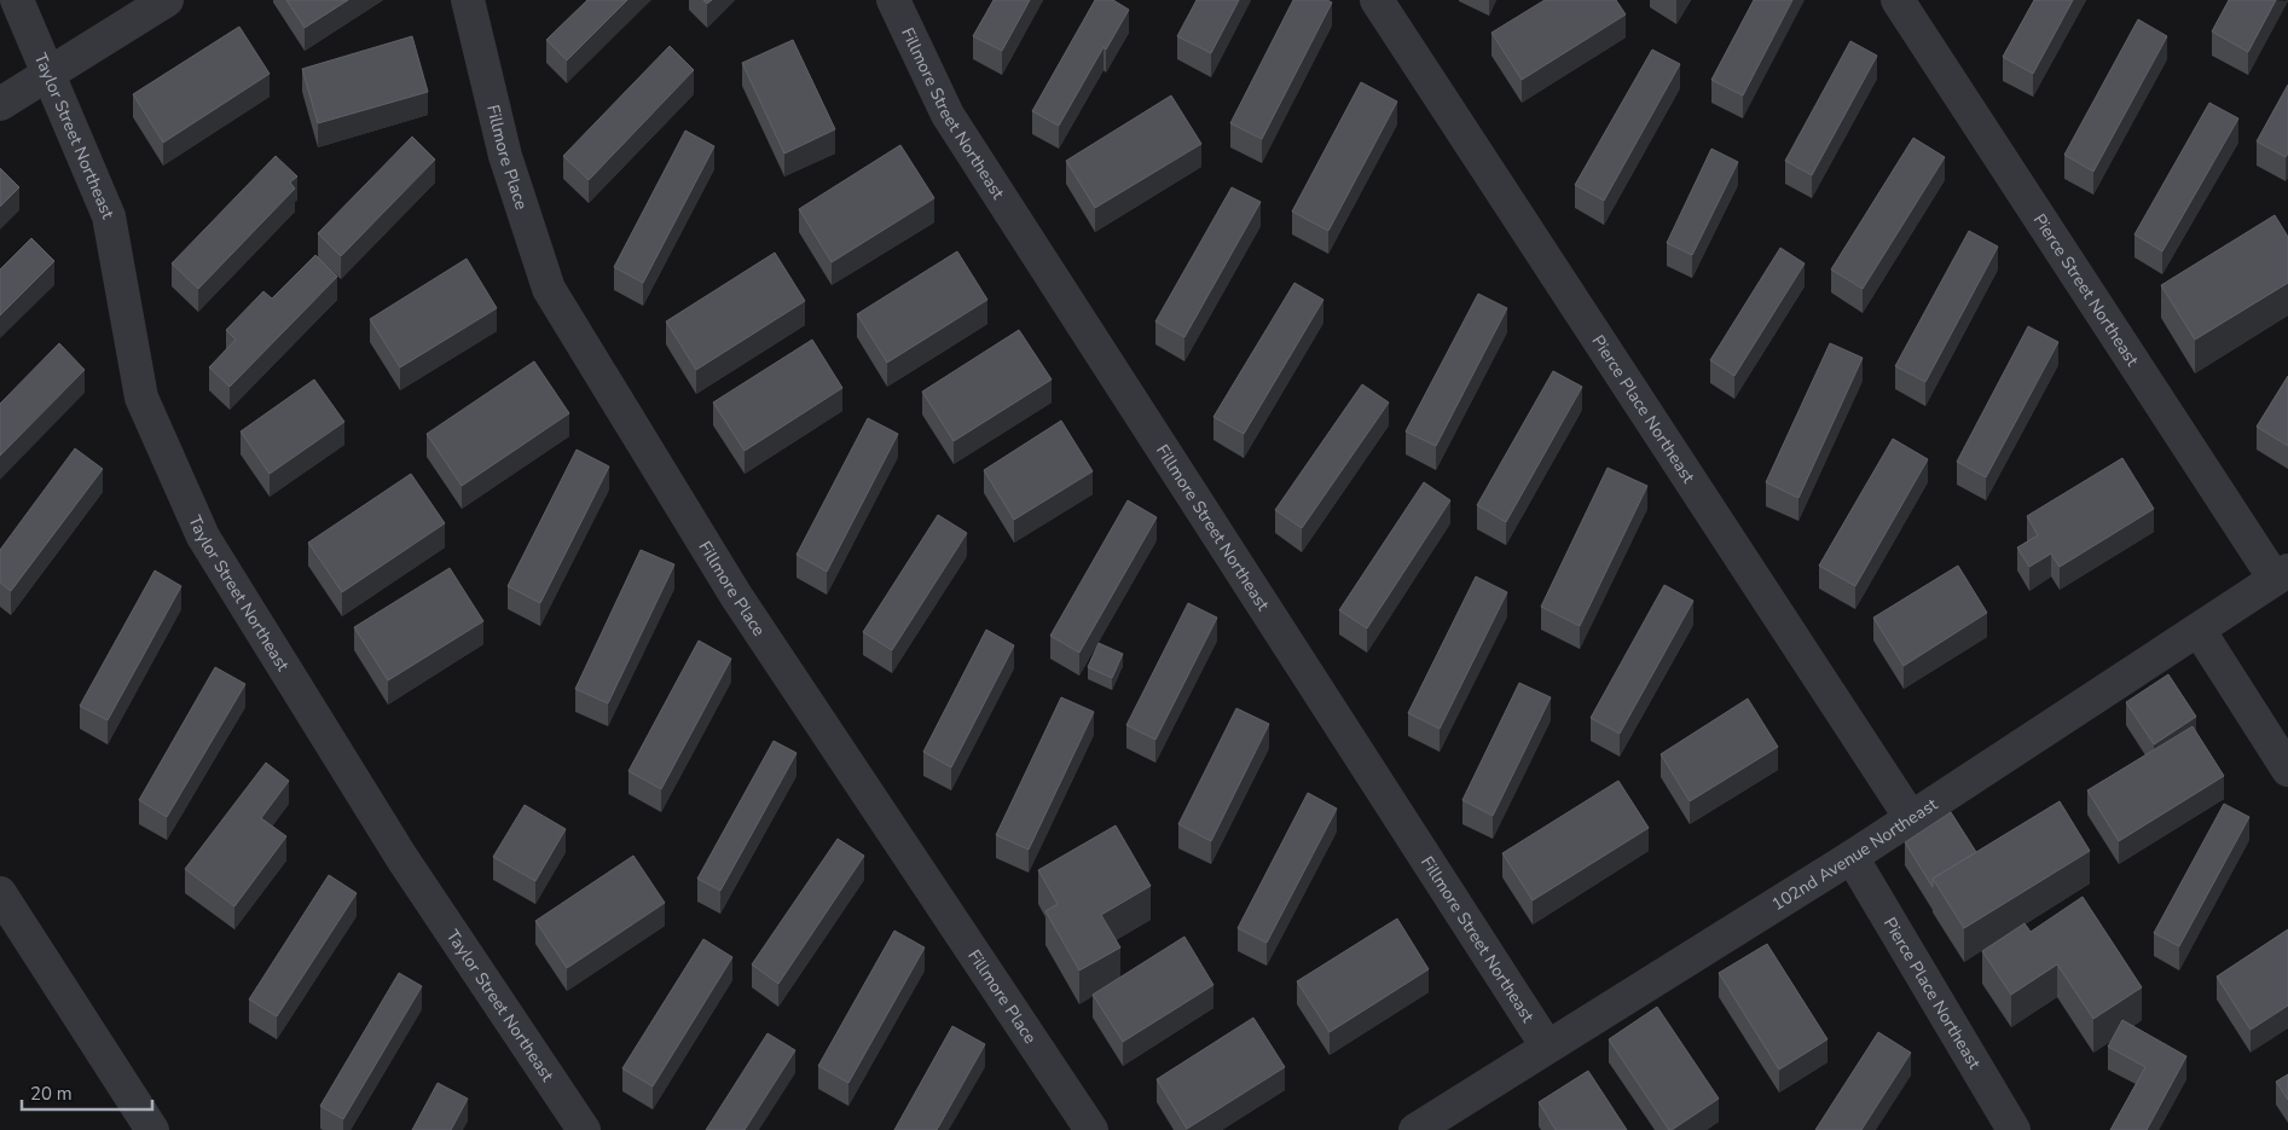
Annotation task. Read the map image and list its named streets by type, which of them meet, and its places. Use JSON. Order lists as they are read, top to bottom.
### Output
{
  "streets": {
    "street": [
      "Fillmore Street Northeast",
      "Taylor Street Northeast",
      "Fillmore Place",
      "Pierce Street Northeast",
      "Pierce Place Northeast",
      "102nd Avenue Northeast"
    ]
  },
  "crossings": [
    ["Fillmore Street Northeast", "102nd Avenue Northeast"],
    ["Pierce Street Northeast", "102nd Avenue Northeast"],
    ["Pierce Place Northeast", "102nd Avenue Northeast"]
  ],
  "scale_bar": "20 m"
}
